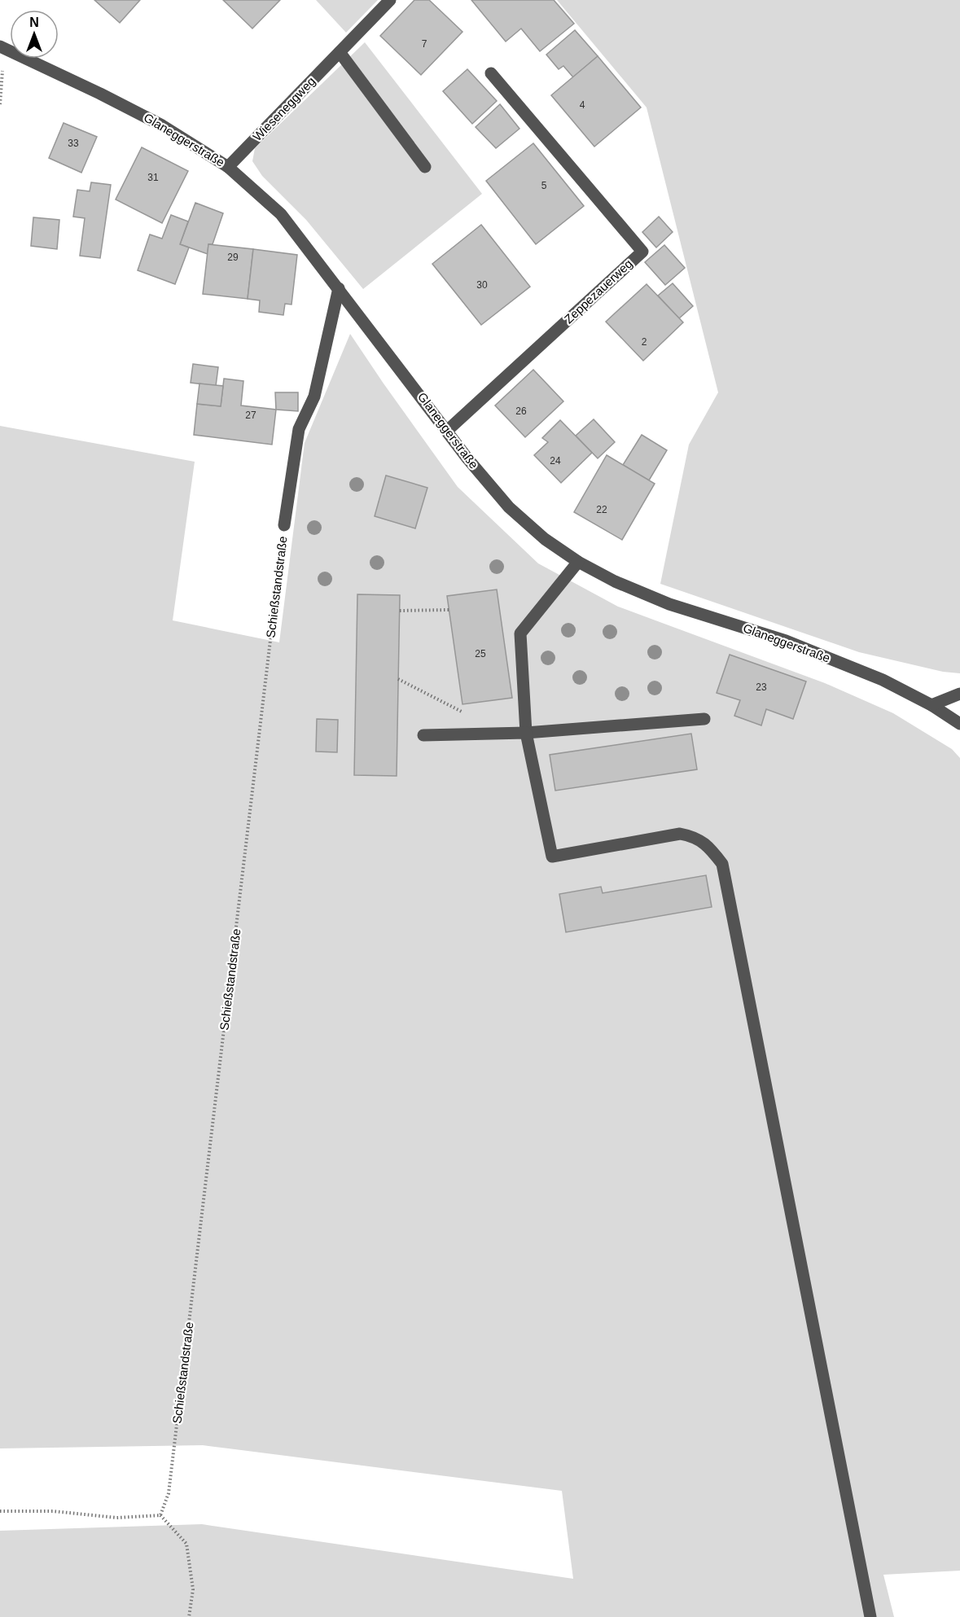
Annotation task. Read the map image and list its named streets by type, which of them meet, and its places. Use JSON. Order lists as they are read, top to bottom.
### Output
{
  "streets": {
    "street": [
      "Wieseneggweg",
      "Glaneggerstraße",
      "Zeppezauerweg",
      "Schießstandstraße"
    ]
  },
  "crossings": [
    ["Wieseneggweg", "Glaneggerstraße"],
    ["Glaneggerstraße", "Zeppezauerweg"],
    ["Glaneggerstraße", "Schießstandstraße"]
  ],
  "house_numbers": [
    "7",
    "4",
    "33",
    "31",
    "5",
    "29",
    "30",
    "2",
    "26",
    "27",
    "24",
    "22",
    "25",
    "23"
  ],
  "north": "top"
}
